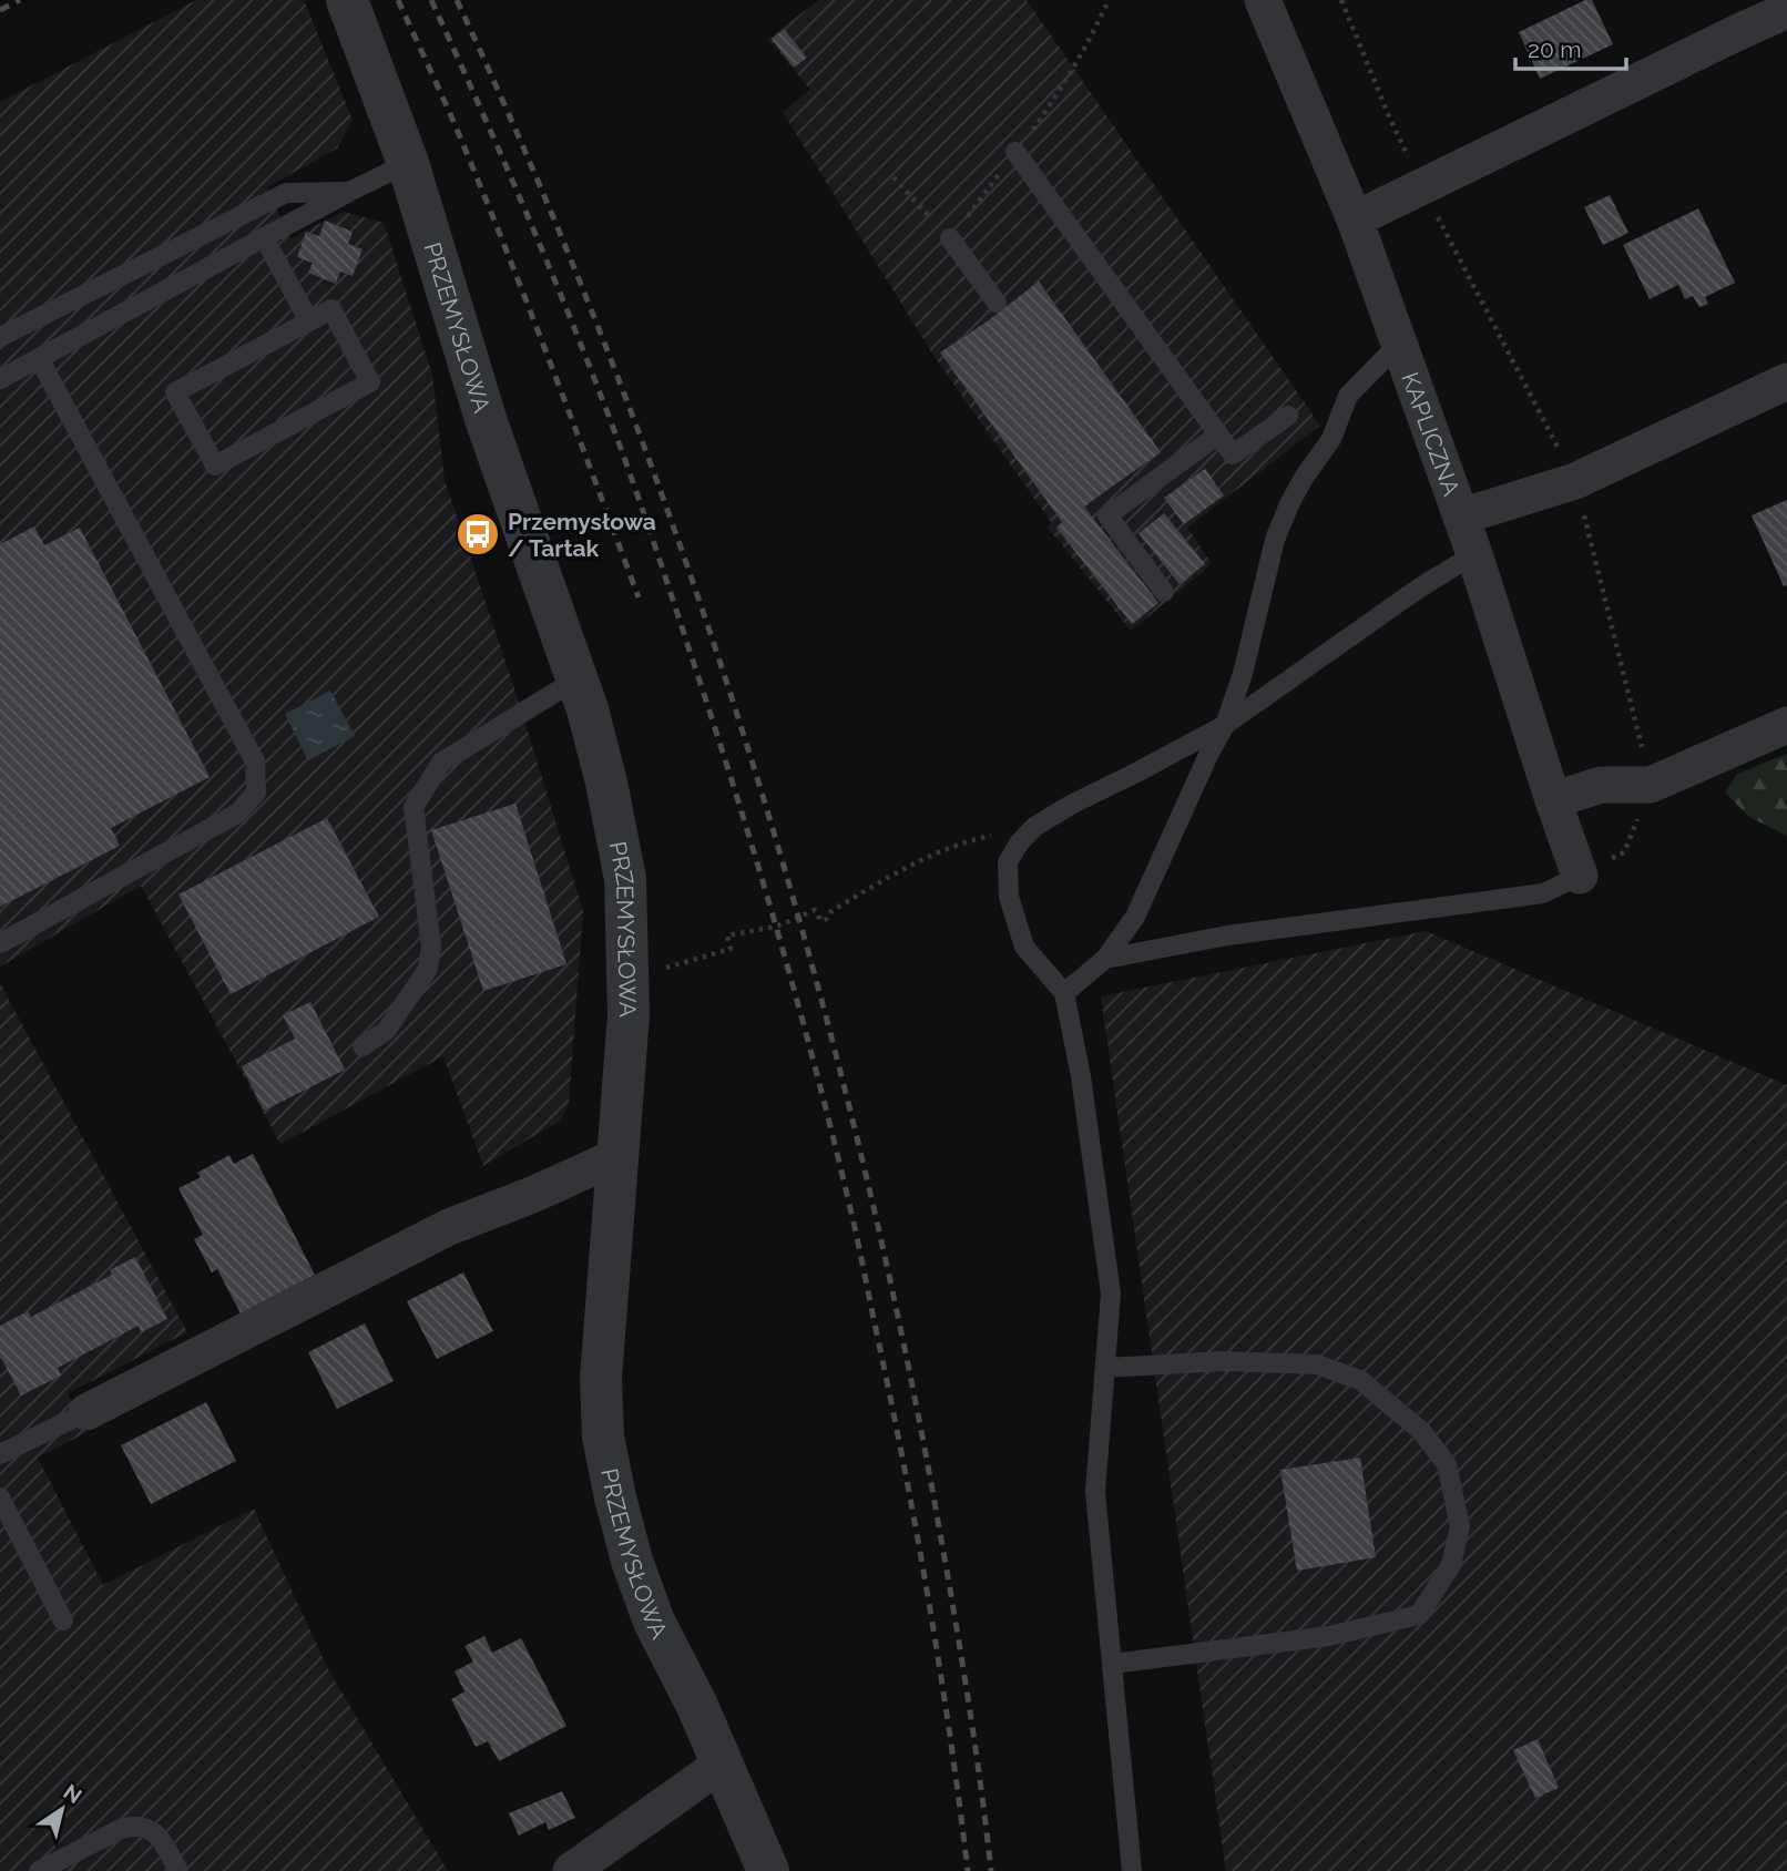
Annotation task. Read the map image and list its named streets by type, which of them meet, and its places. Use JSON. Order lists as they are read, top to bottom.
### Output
{
  "streets": {
    "street": ["PRZEMYSŁOWA", "KAPLICZNA"]
  },
  "places": {
    "bus stop": ["Przemysłowa / Tartak"]
  },
  "scale_bar": "20 m",
  "north": "top right"
}
